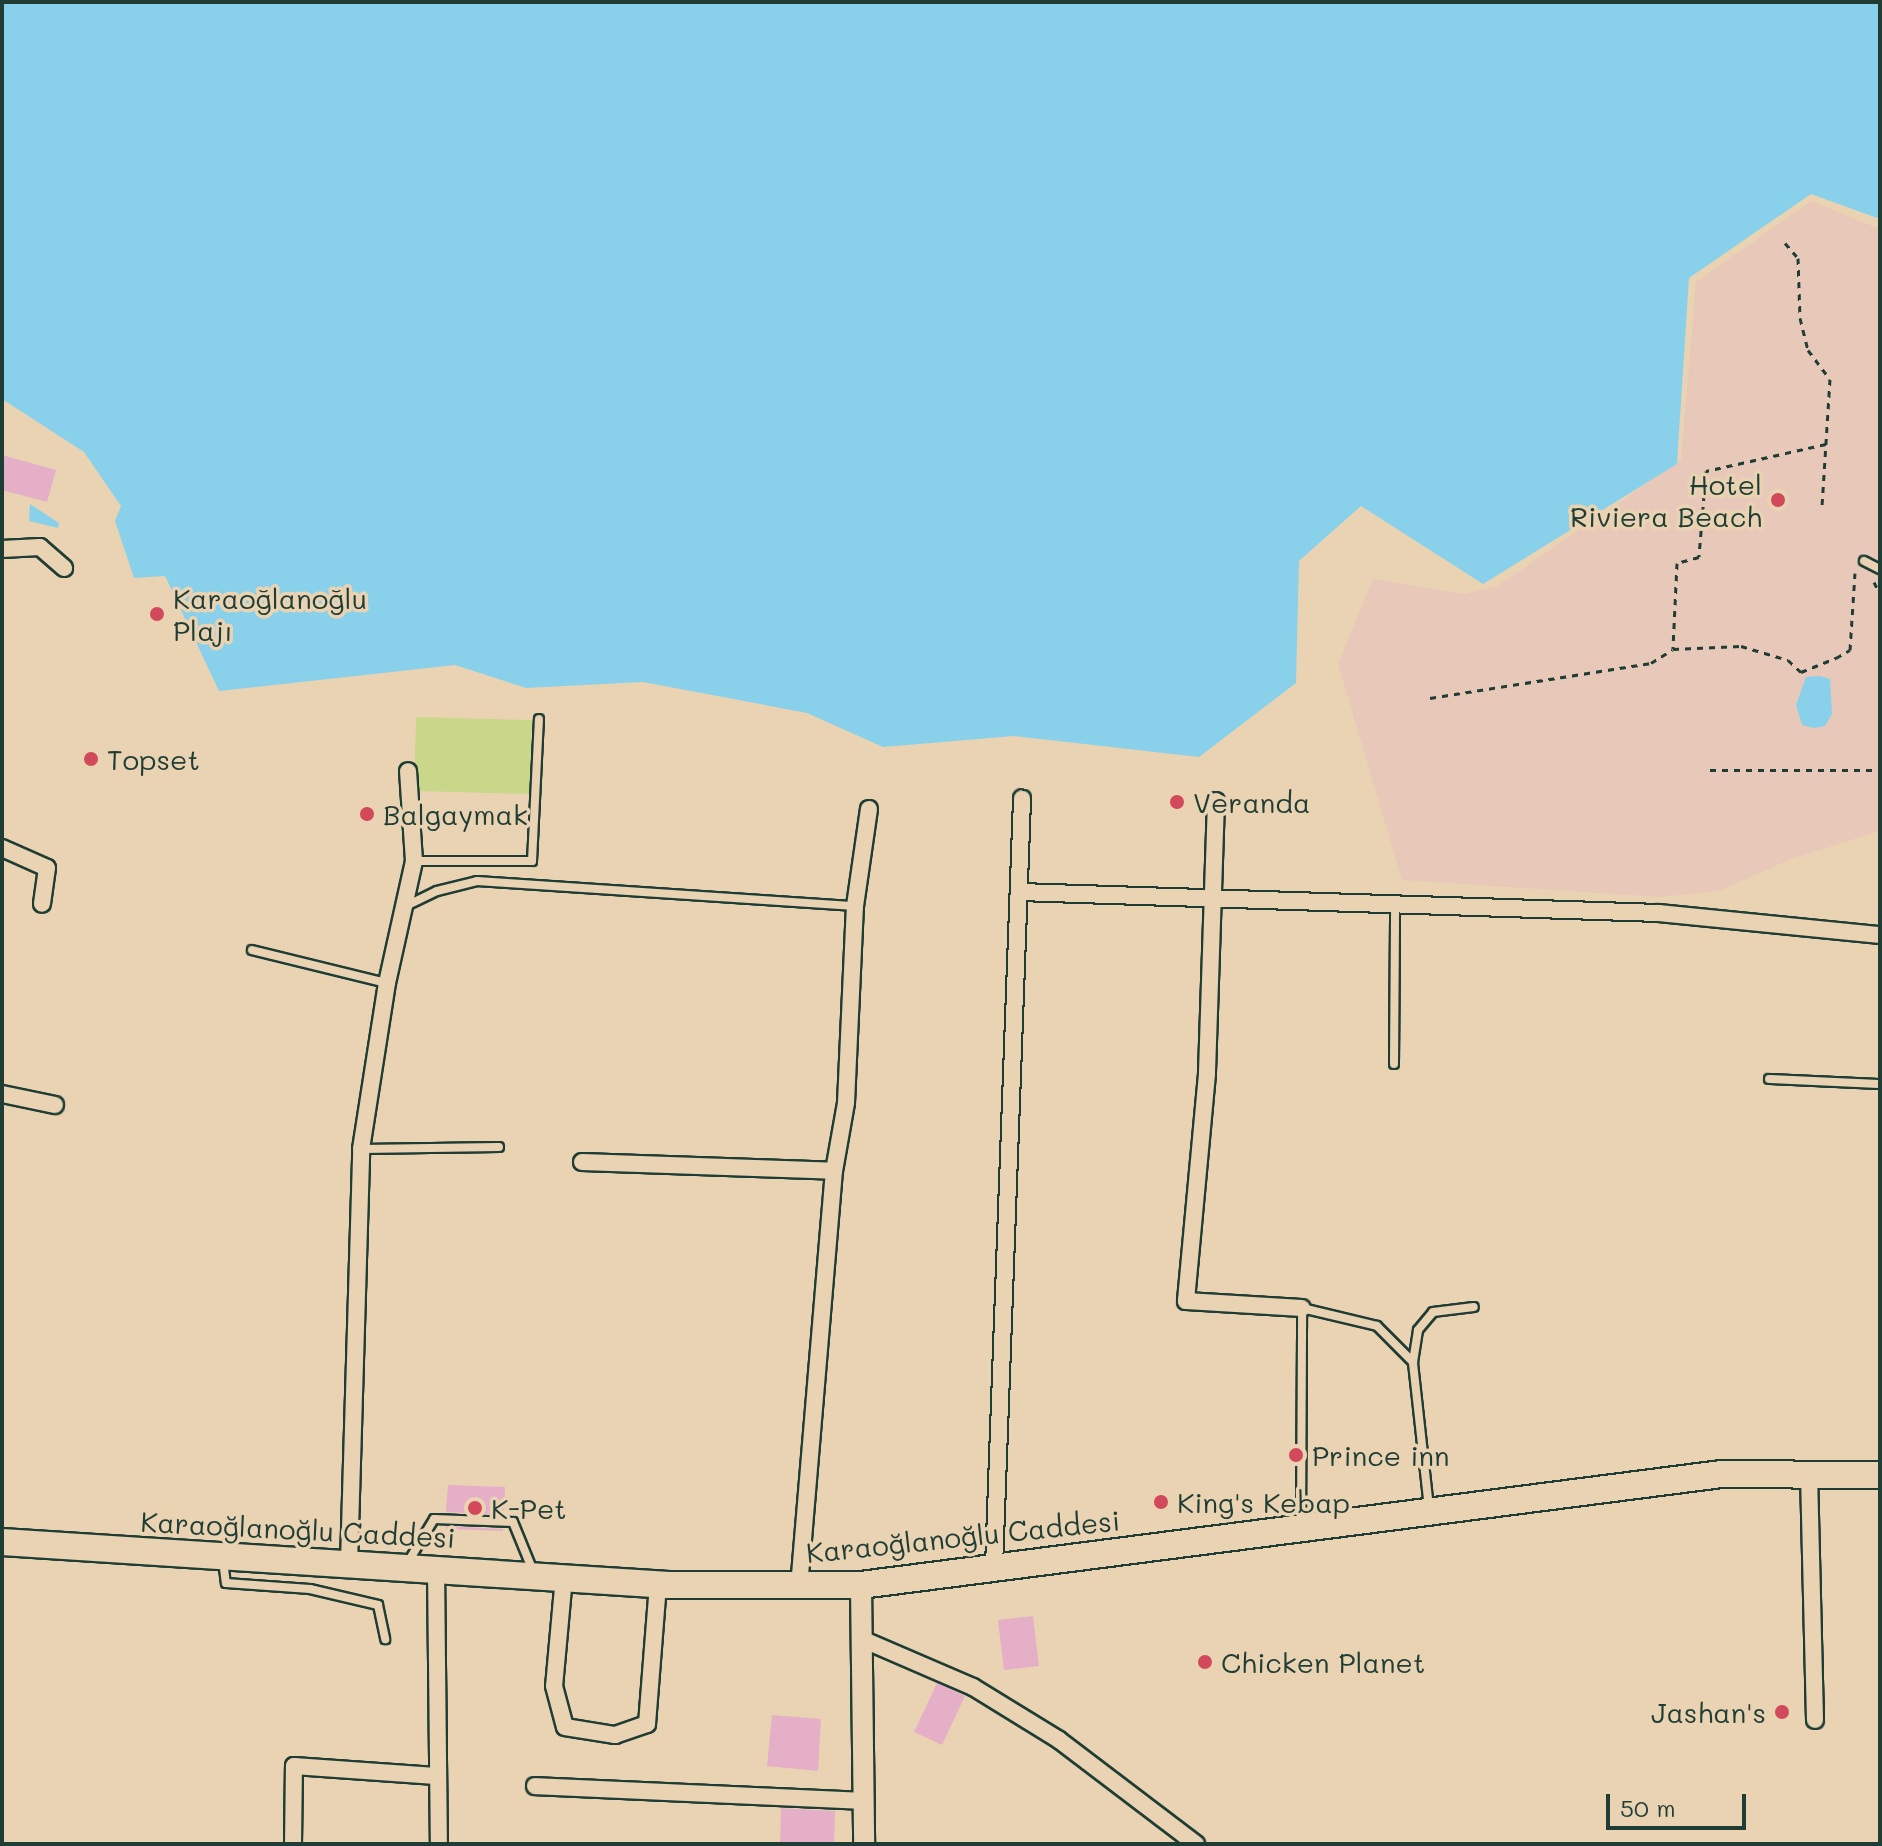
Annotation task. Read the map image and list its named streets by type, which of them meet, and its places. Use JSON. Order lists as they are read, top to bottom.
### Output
{
  "streets": {
    "main road": ["Karaoğlanoğlu Caddesi"]
  },
  "places": [
    "Hotel Riviera Beach",
    "Karaoğlanoğlu Plajı",
    "Topset",
    "Veranda",
    "Balgaymak",
    "Prince inn",
    "King's Kebap",
    "K-Pet",
    "Chicken Planet",
    "Jashan's"
  ],
  "scale_bar": "50 m"
}
